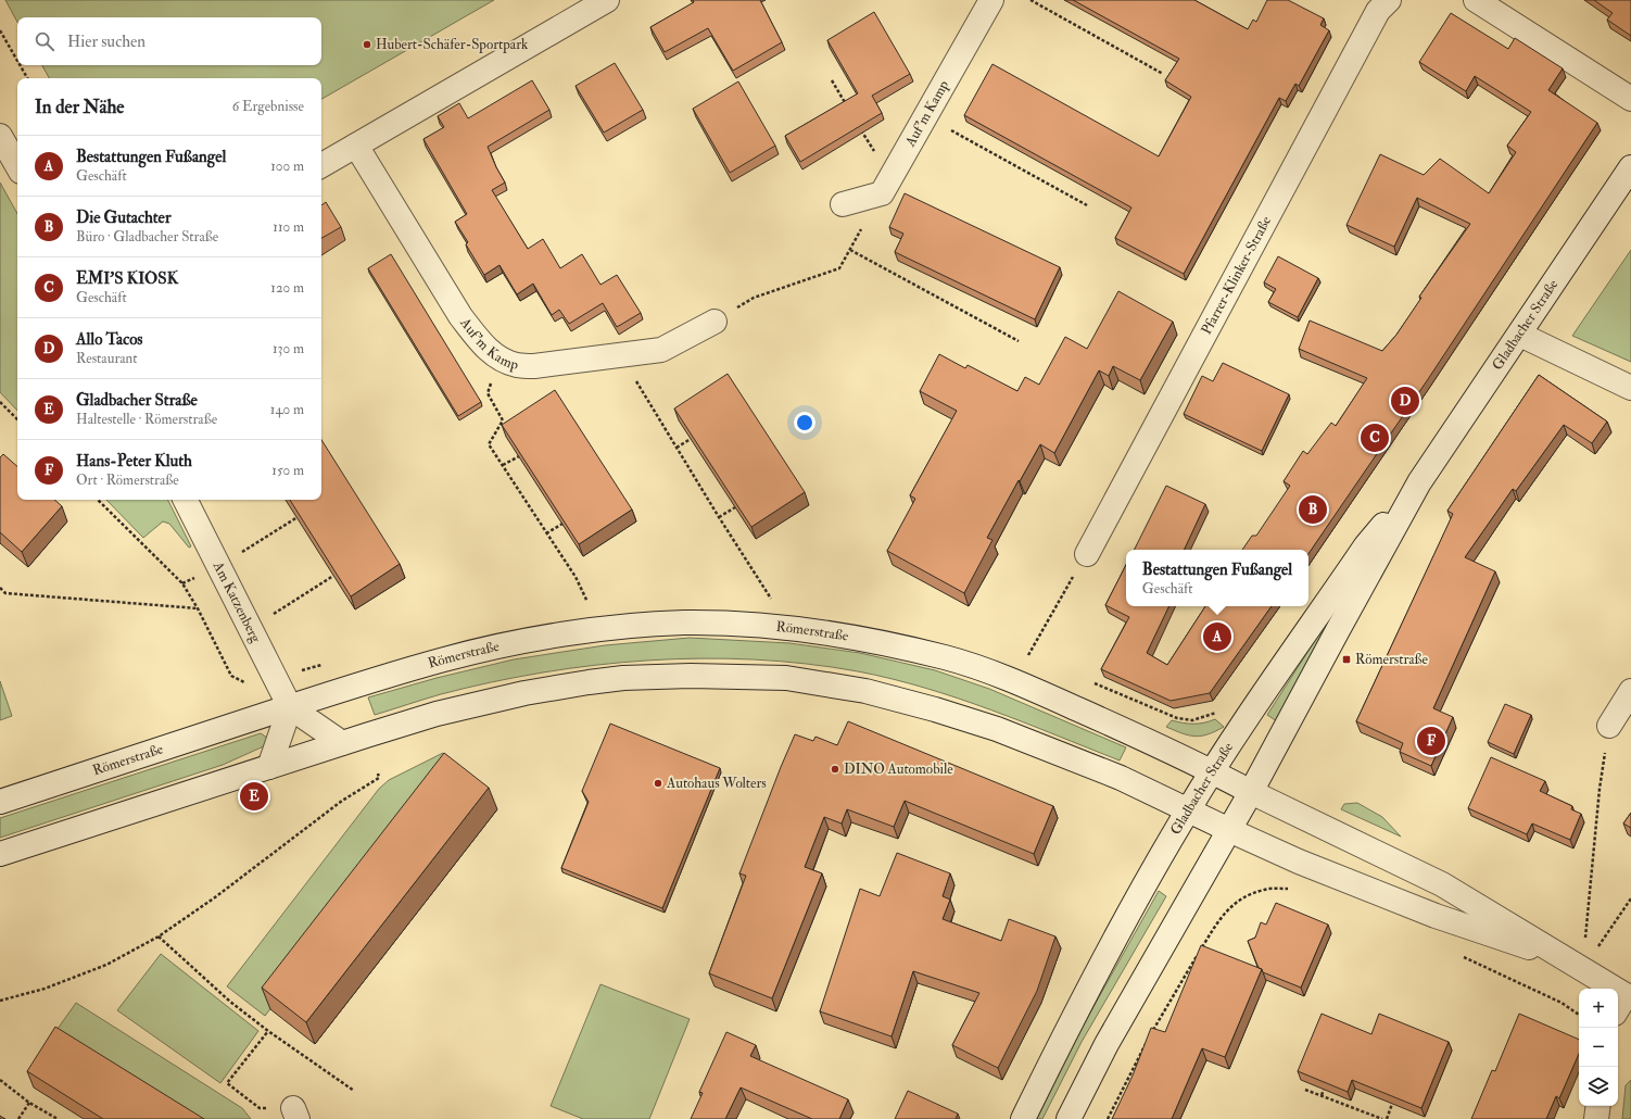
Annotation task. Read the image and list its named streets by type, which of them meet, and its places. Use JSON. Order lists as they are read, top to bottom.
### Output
{
  "streets": {
    "main road": [
      "Auf'm Kamp",
      "Pfarrer-Klinker-Straße",
      "Gladbacher Straße",
      "Am Katzenberg",
      "Römerstraße"
    ]
  },
  "crossings": [
    ["Gladbacher Straße", "Römerstraße"],
    ["Am Katzenberg", "Römerstraße"]
  ],
  "places": {
    "other": ["Hubert-Schäfer-Sportpark", "DINO Automobile", "Autohaus Wolters"],
    "transit": ["Römerstraße"]
  },
  "page": {
    "search": "Hier suchen",
    "heading": ["In der Nähe", "6 Ergebnisse"],
    "list": [
      {
        "mark": "A",
        "name": "Bestattungen Fußangel",
        "note": "Geschäft",
        "value": "100 m"
      },
      {
        "mark": "B",
        "name": "Die Gutachter",
        "note": "Büro · Gladbacher Straße",
        "value": "110 m"
      },
      {
        "mark": "C",
        "name": "EMI'S KIOSK",
        "note": "Geschäft",
        "value": "120 m"
      },
      {
        "mark": "D",
        "name": "Allo Tacos",
        "note": "Restaurant",
        "value": "130 m"
      },
      {
        "mark": "E",
        "name": "Gladbacher Straße",
        "note": "Haltestelle · Römerstraße",
        "value": "140 m"
      },
      {
        "mark": "F",
        "name": "Hans-Peter Kluth",
        "note": "Ort · Römerstraße",
        "value": "150 m"
      }
    ],
    "pins": [
      "D",
      "C",
      "B",
      "A",
      "F",
      "E"
    ],
    "popup": ["Bestattungen Fußangel", "Geschäft"],
    "map_buttons": ["+", "−"]
  }
}
